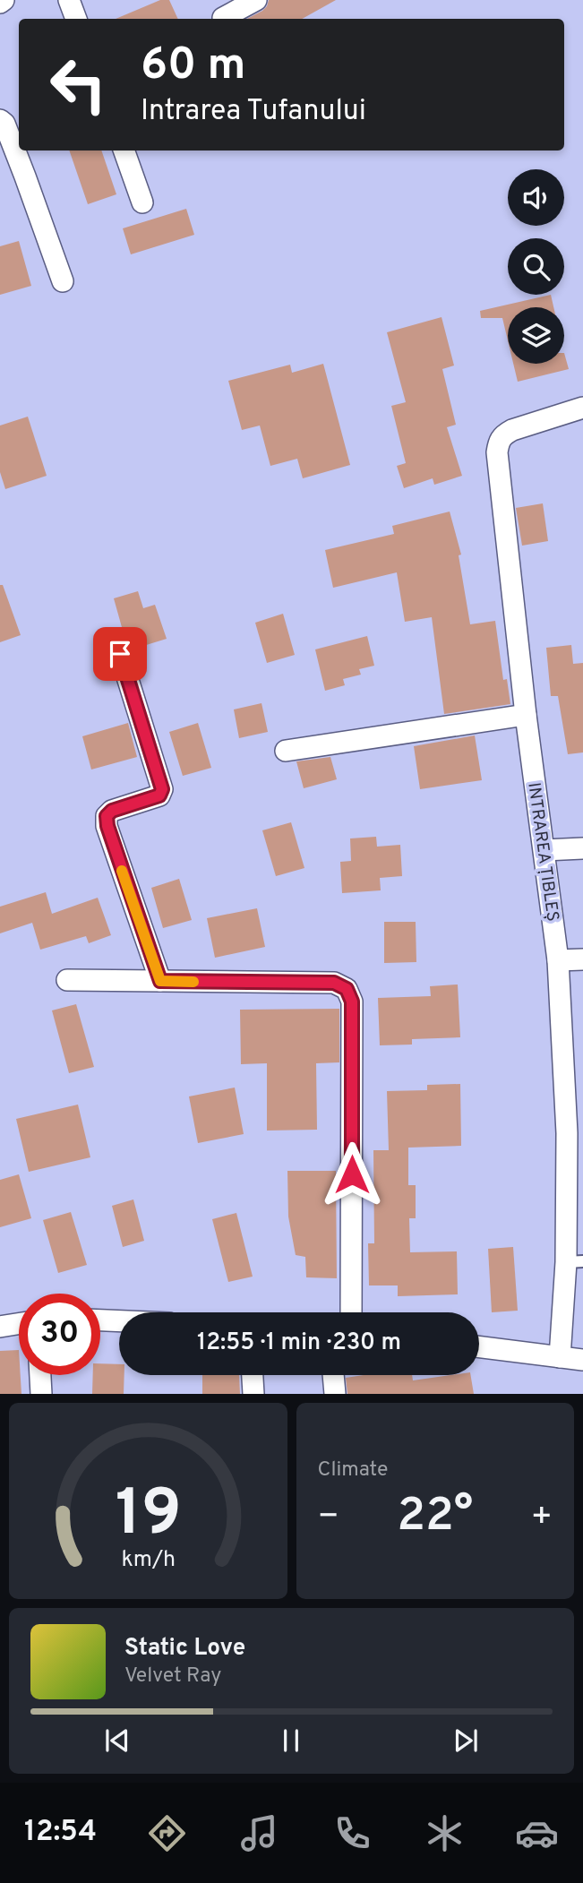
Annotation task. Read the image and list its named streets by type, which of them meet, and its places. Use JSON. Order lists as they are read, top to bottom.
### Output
{
  "streets": {
    "street": ["INTRAREA ȚIBLEȘ"]
  },
  "page": {
    "turn": ["60 m", "Intrarea Tufanului"],
    "limit": "30",
    "trip": "12:55 · 1 min · 230 m",
    "tile": "Climate",
    "heat": ["−", "22°", "+"],
    "song": ["Static Love", "Velvet Ray"],
    "tabs": "12:54",
    "gauge": ["19", "km/h"]
  }
}
